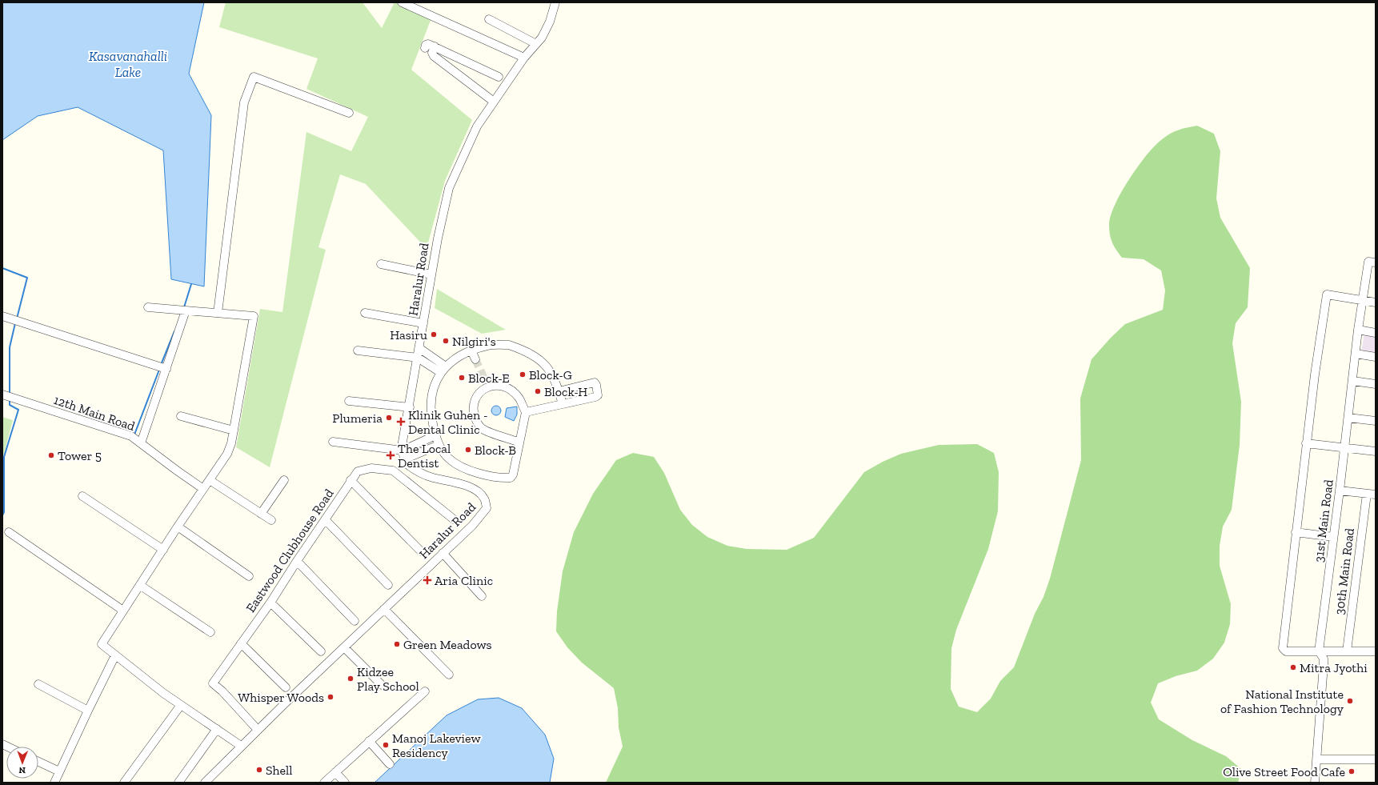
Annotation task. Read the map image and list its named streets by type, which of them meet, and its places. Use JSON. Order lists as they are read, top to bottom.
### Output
{
  "streets": {
    "street": [
      "Haralur Road",
      "12th Main Road",
      "31st Main Road",
      "Eastwood Clubhouse Road",
      "30th Main Road"
    ]
  },
  "crossings": [
    ["Haralur Road", "Eastwood Clubhouse Road"]
  ],
  "water": ["Kasavanahalli Lake"],
  "places": {
    "other": [
      "Hasiru",
      "Nilgiri's",
      "Block-G",
      "Block-E",
      "Block-H",
      "Plumeria",
      "Block-B",
      "Tower 5",
      "Green Meadows",
      "Mitra Jyothi",
      "Kidzee Play School",
      "Whisper Woods",
      "National Institute of Fashion Technology",
      "Manoj Lakeview Residency",
      "Shell",
      "Olive Street Food Cafe"
    ],
    "health": ["Klinik Guhen - Dental Clinic", "The Local Dentist", "Aria Clinic"]
  },
  "north": "bottom"
}
